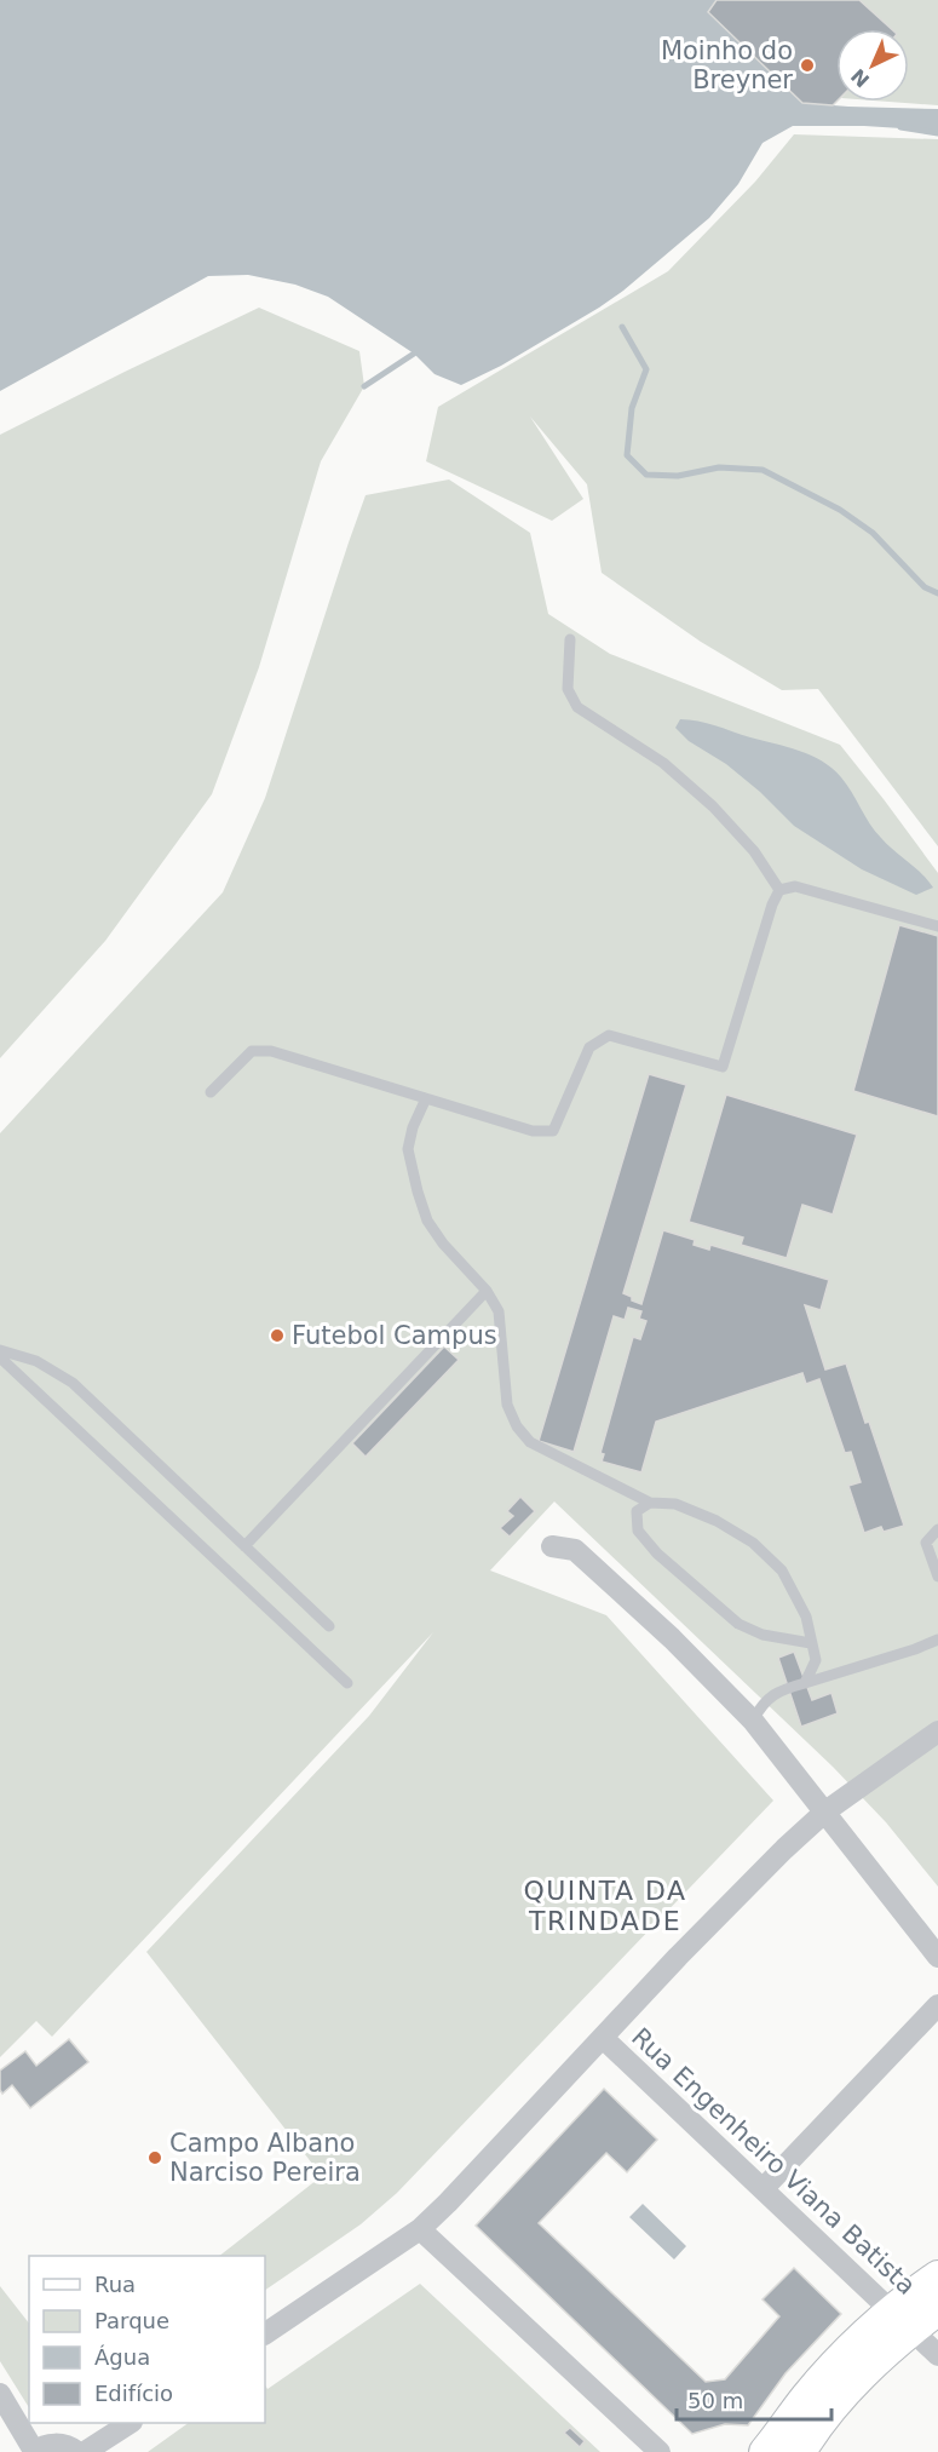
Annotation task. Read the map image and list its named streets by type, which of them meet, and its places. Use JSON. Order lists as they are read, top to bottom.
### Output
{
  "streets": {
    "street": ["Rua Engenheiro Viana Batista"]
  },
  "districts": ["QUINTA DA TRINDADE"],
  "places": ["Moinho do Breyner", "Futebol Campus", "Campo Albano Narciso Pereira"],
  "legend": [
    "Rua",
    "Parque",
    "Água",
    "Edifício"
  ],
  "scale_bar": "50 m",
  "north": "bottom left"
}
